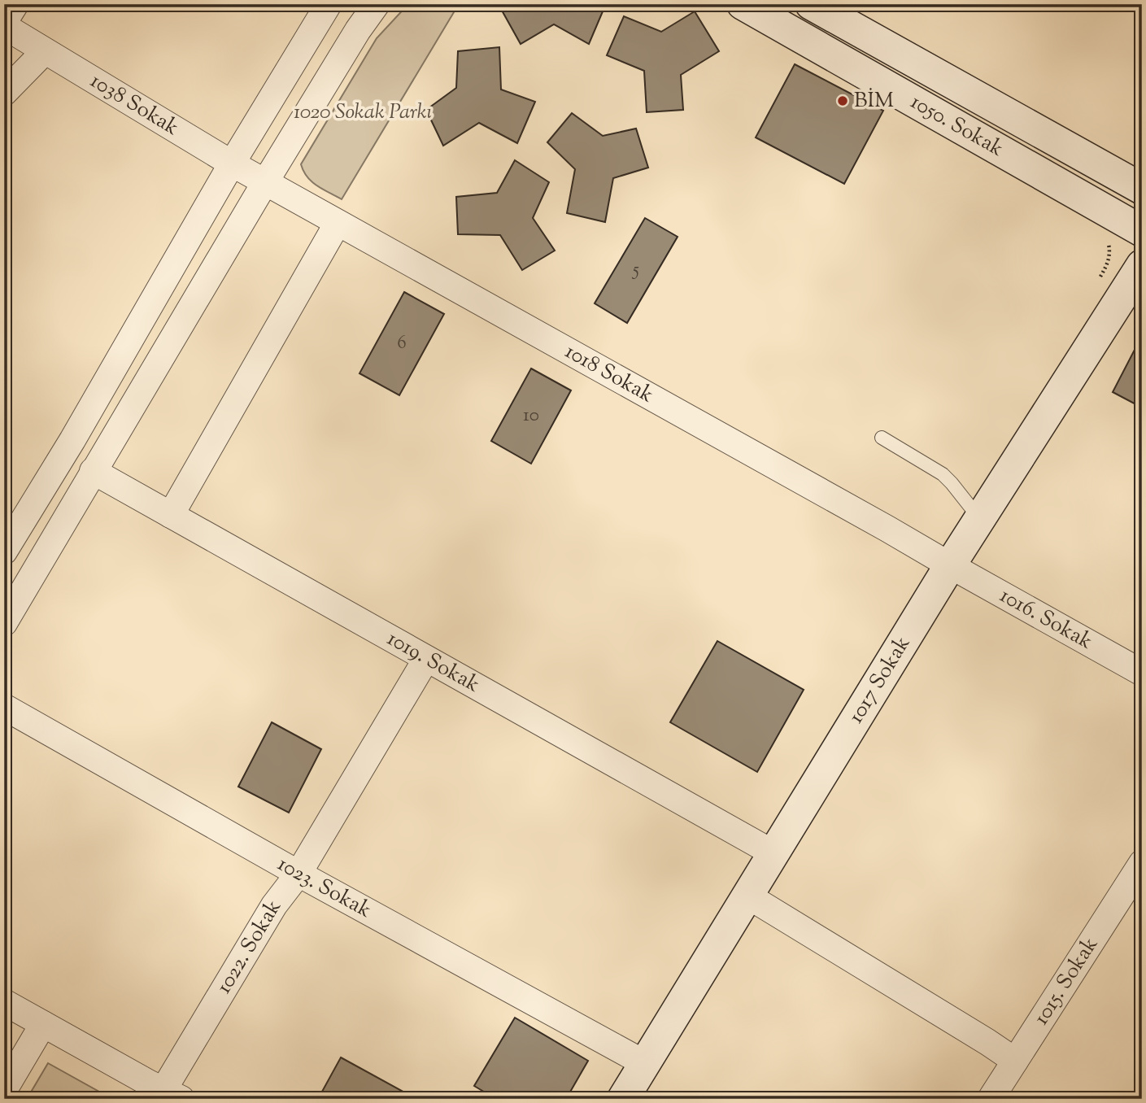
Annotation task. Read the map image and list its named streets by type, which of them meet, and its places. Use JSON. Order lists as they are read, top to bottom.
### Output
{
  "streets": {
    "street": [
      "1038 Sokak",
      "1050. Sokak",
      "1018 Sokak",
      "1016. Sokak",
      "1019. Sokak",
      "1017 Sokak",
      "1023. Sokak",
      "1022. Sokak",
      "1015. Sokak"
    ]
  },
  "crossings": [
    ["1038 Sokak", "1018 Sokak"],
    ["1018 Sokak", "1016. Sokak"],
    ["1018 Sokak", "1017 Sokak"],
    ["1016. Sokak", "1017 Sokak"],
    ["1019. Sokak", "1017 Sokak"],
    ["1019. Sokak", "1022. Sokak"],
    ["1017 Sokak", "1023. Sokak"],
    ["1023. Sokak", "1022. Sokak"]
  ],
  "parks": ["1020 Sokak Parkı"],
  "places": ["BİM"],
  "house_numbers": ["5", "6", "10"]
}
